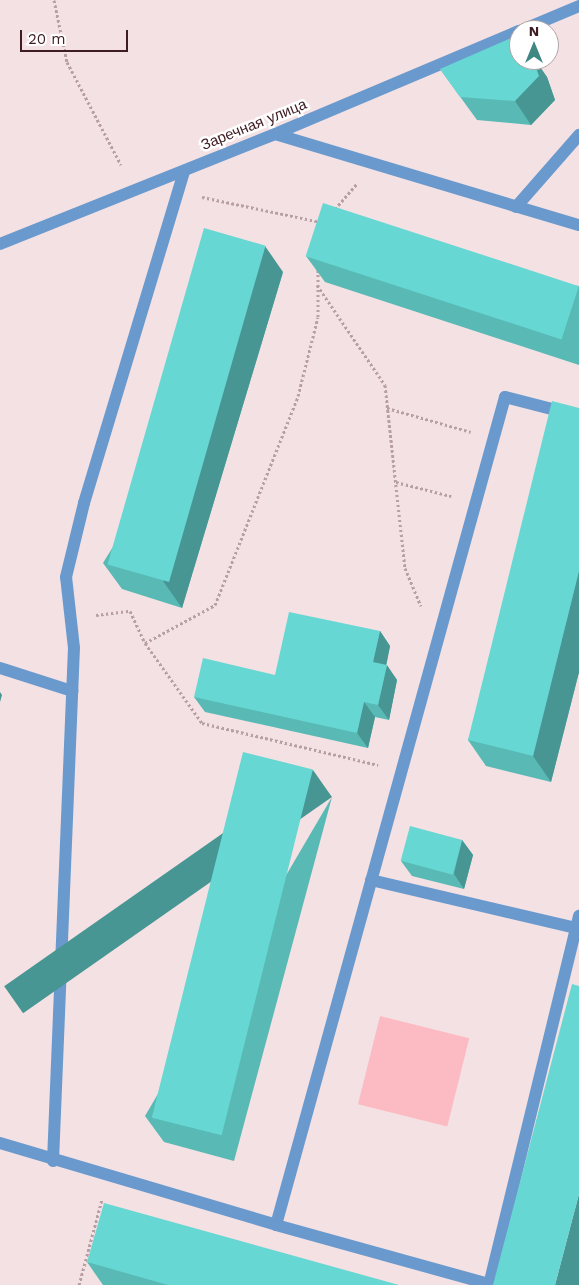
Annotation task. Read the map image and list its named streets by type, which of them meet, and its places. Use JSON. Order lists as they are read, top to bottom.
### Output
{
  "streets": {
    "street": ["Заречная улица"]
  },
  "scale_bar": "20 m",
  "north": "top"
}
